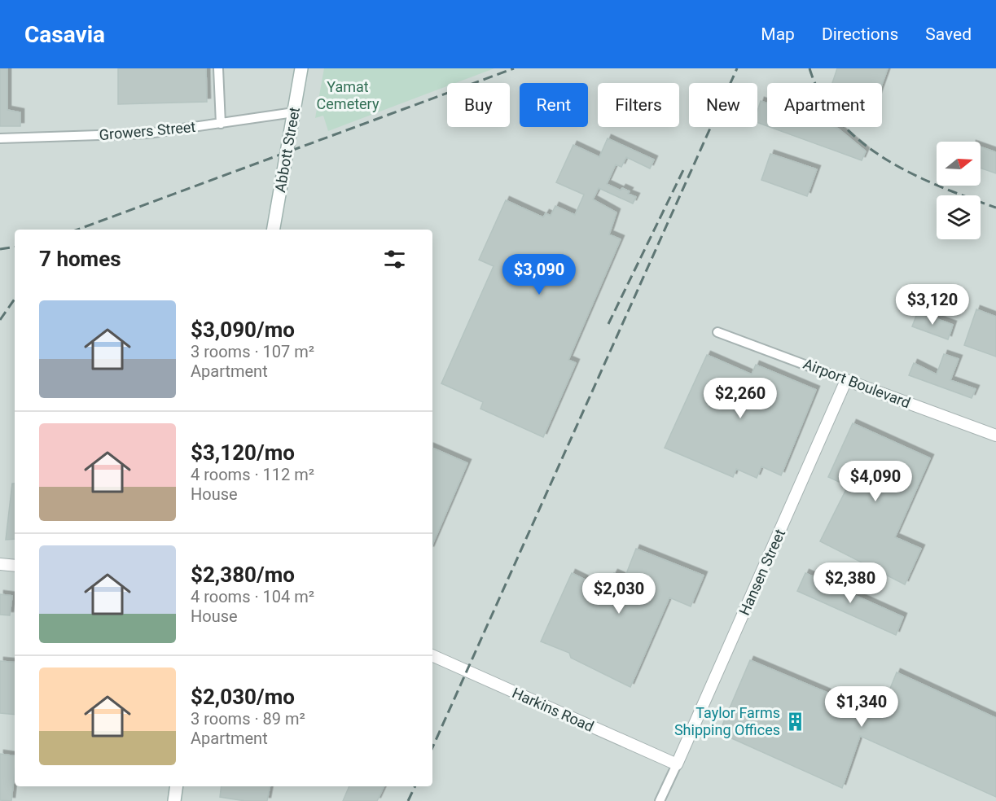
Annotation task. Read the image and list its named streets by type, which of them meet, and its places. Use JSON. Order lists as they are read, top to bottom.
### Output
{
  "streets": {
    "main road": ["Abbott Street"],
    "street": [
      "Growers Street",
      "Airport Boulevard",
      "Hansen Street",
      "Harkins Road"
    ]
  },
  "crossings": [
    ["Growers Street", "Abbott Street"],
    ["Airport Boulevard", "Hansen Street"],
    ["Hansen Street", "Harkins Road"]
  ],
  "parks": ["Yamat Cemetery"],
  "places": {
    "building": ["Taylor Farms Shipping Offices"]
  },
  "north": "right",
  "page": {
    "header": "Casavia",
    "nav": ["Map", "Directions", "Saved"],
    "chip": [
      "Buy",
      "Rent",
      "Filters",
      "New",
      "Apartment"
    ],
    "heading": "7 homes",
    "price": [
      "$3,090",
      "$3,120",
      "$2,260",
      "$4,090",
      "$2,380",
      "$2,030",
      "$1,340"
    ],
    "list": [
      {
        "name": "$3,090/mo",
        "note": "3 rooms · 107 m² · Apartment"
      },
      {
        "name": "$3,120/mo",
        "note": "4 rooms · 112 m² · House"
      },
      {
        "name": "$2,380/mo",
        "note": "4 rooms · 104 m² · House"
      },
      {
        "name": "$2,030/mo",
        "note": "3 rooms · 89 m² · Apartment"
      }
    ]
  }
}
